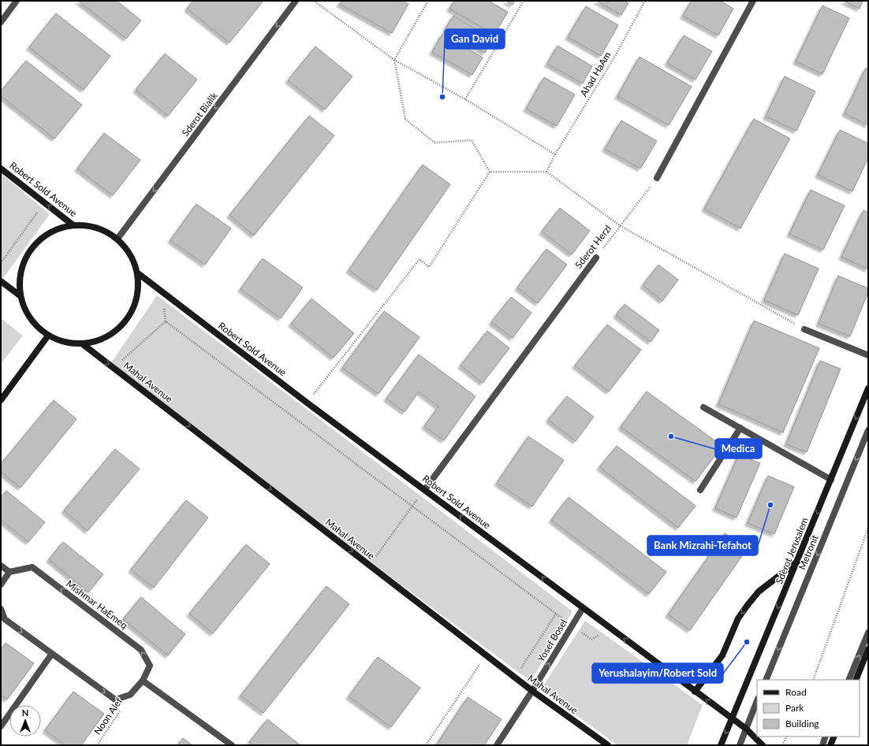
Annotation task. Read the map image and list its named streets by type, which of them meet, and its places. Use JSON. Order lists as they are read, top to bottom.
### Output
{
  "streets": {
    "street": [
      "Sderot Bialik",
      "Robert Sold Avenue",
      "Sderot Herzl",
      "Mahal Avenue",
      "Sderot Jerusalem",
      "Metronit",
      "Mishmar HaEmeq",
      "Yosef Bosel"
    ],
    "path": ["Ahad HaAm", "Noon Alef"]
  },
  "crossings": [
    ["Robert Sold Avenue", "Sderot Herzl"],
    ["Robert Sold Avenue", "Sderot Jerusalem"],
    ["Robert Sold Avenue", "Yosef Bosel"],
    ["Mahal Avenue", "Yosef Bosel"],
    ["Mishmar HaEmeq", "Noon Alef"]
  ],
  "one_way": [
    "Sderot Bialik",
    "Robert Sold Avenue",
    "Mahal Avenue",
    "Mishmar HaEmeq",
    "Yosef Bosel"
  ],
  "places": [
    "Gan David",
    "Medica",
    "Bank Mizrahi-Tefahot",
    "Yerushalayim/Robert Sold"
  ],
  "legend": ["Road", "Park", "Building"],
  "north": "top"
}
